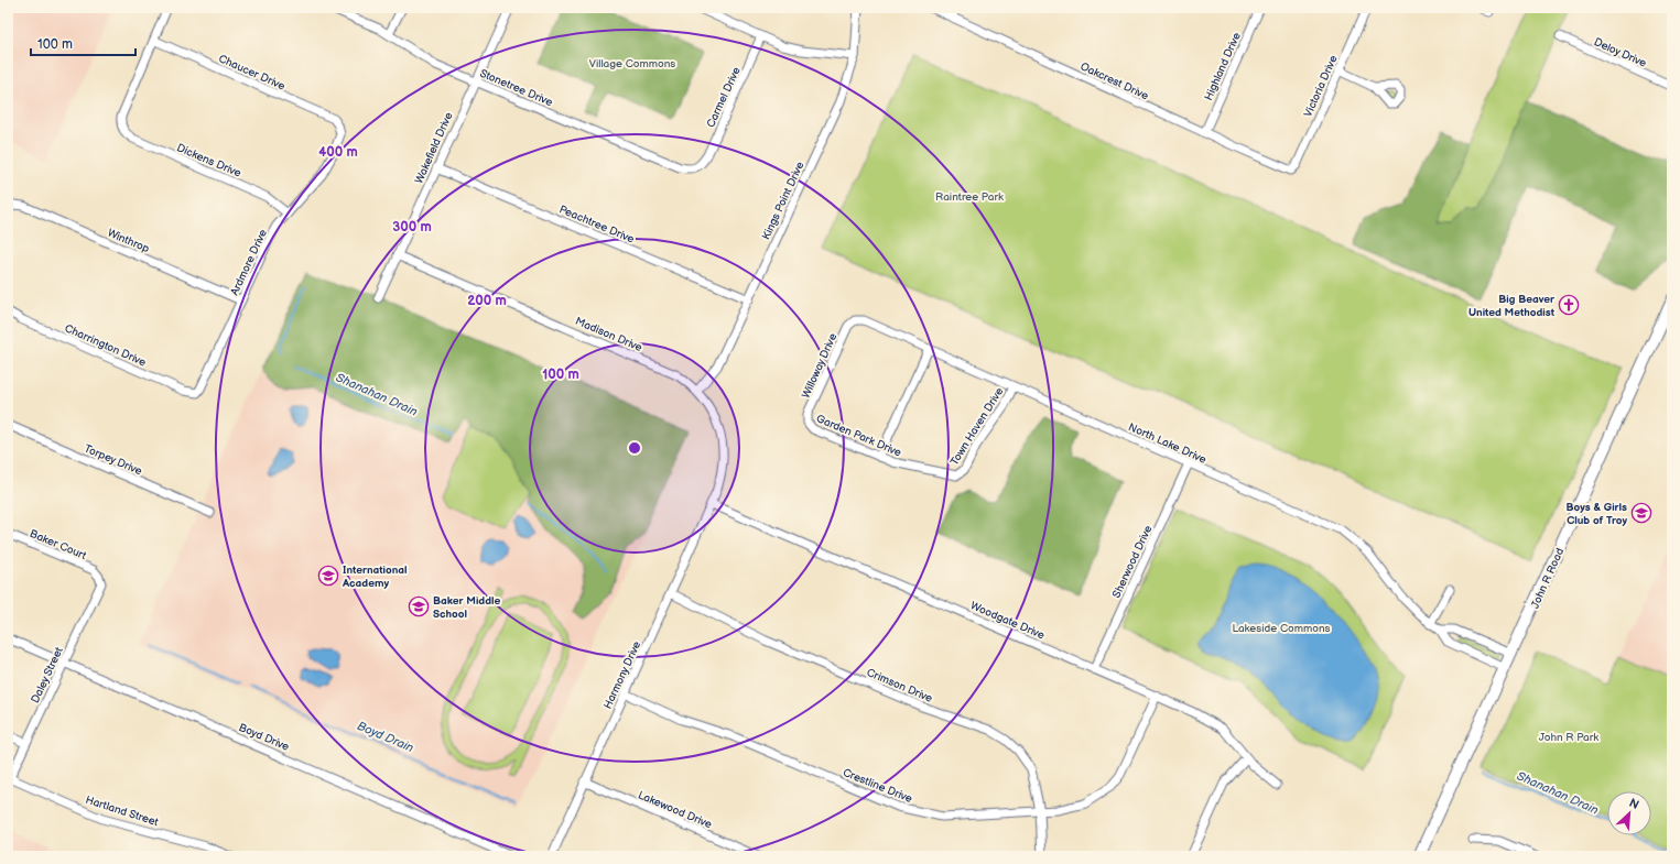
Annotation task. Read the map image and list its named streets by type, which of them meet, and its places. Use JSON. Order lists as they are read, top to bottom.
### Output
{
  "streets": {
    "main road": ["John R Road"],
    "street": [
      "Deloy Drive",
      "Highland Drive",
      "Chaucer Drive",
      "Oakcrest Drive",
      "Victoria Drive",
      "Stonetree Drive",
      "Carmel Drive",
      "Wakefield Drive",
      "Dickens Drive",
      "Kings Point Drive",
      "Peachtree Drive",
      "Winthrop",
      "Ardmore Drive",
      "Madison Drive",
      "Charrington Drive",
      "Willoway Drive",
      "Town Haven Drive",
      "Garden Park Drive",
      "North Lake Drive",
      "Torpey Drive",
      "Baker Court",
      "Sherwood Drive",
      "Woodgate Drive",
      "Daley Street",
      "Harmony Drive",
      "Crimson Drive",
      "Boyd Drive",
      "Crestline Drive",
      "Lakewood Drive",
      "Hartland Street"
    ]
  },
  "crossings": [
    ["Highland Drive", "Oakcrest Drive"],
    ["Chaucer Drive", "Dickens Drive"],
    ["Chaucer Drive", "Ardmore Drive"],
    ["Oakcrest Drive", "Victoria Drive"],
    ["Stonetree Drive", "Carmel Drive"],
    ["Stonetree Drive", "Wakefield Drive"],
    ["Wakefield Drive", "Peachtree Drive"],
    ["Wakefield Drive", "Madison Drive"],
    ["Dickens Drive", "Ardmore Drive"],
    ["Kings Point Drive", "Peachtree Drive"],
    ["Kings Point Drive", "Madison Drive"],
    ["Winthrop", "Ardmore Drive"],
    ["Ardmore Drive", "Charrington Drive"],
    ["Madison Drive", "Woodgate Drive"],
    ["Madison Drive", "Harmony Drive"],
    ["Willoway Drive", "Garden Park Drive"],
    ["Willoway Drive", "North Lake Drive"],
    ["Town Haven Drive", "Garden Park Drive"],
    ["Town Haven Drive", "North Lake Drive"],
    ["North Lake Drive", "Sherwood Drive"],
    ["North Lake Drive", "John R Road"],
    ["Baker Court", "Daley Street"],
    ["Sherwood Drive", "Woodgate Drive"],
    ["Woodgate Drive", "Harmony Drive"],
    ["Woodgate Drive", "Crestline Drive"],
    ["Daley Street", "Boyd Drive"],
    ["Daley Street", "Hartland Street"],
    ["Harmony Drive", "Crimson Drive"],
    ["Harmony Drive", "Crestline Drive"],
    ["Harmony Drive", "Lakewood Drive"],
    ["Crimson Drive", "Crestline Drive"]
  ],
  "water": ["Shanahan Drain", "Boyd Drain"],
  "parks": [
    "Village Commons",
    "Raintree Park",
    "Lakeside Commons",
    "John R Park"
  ],
  "places": {
    "church": ["Big Beaver United Methodist"],
    "school or university": ["Boys & Girls Club of Troy", "International Academy", "Baker Middle School"]
  },
  "scale_bar": "100 m",
  "north": "top right",
  "rings": [
    "400 m",
    "300 m",
    "200 m",
    "100 m"
  ]
}
